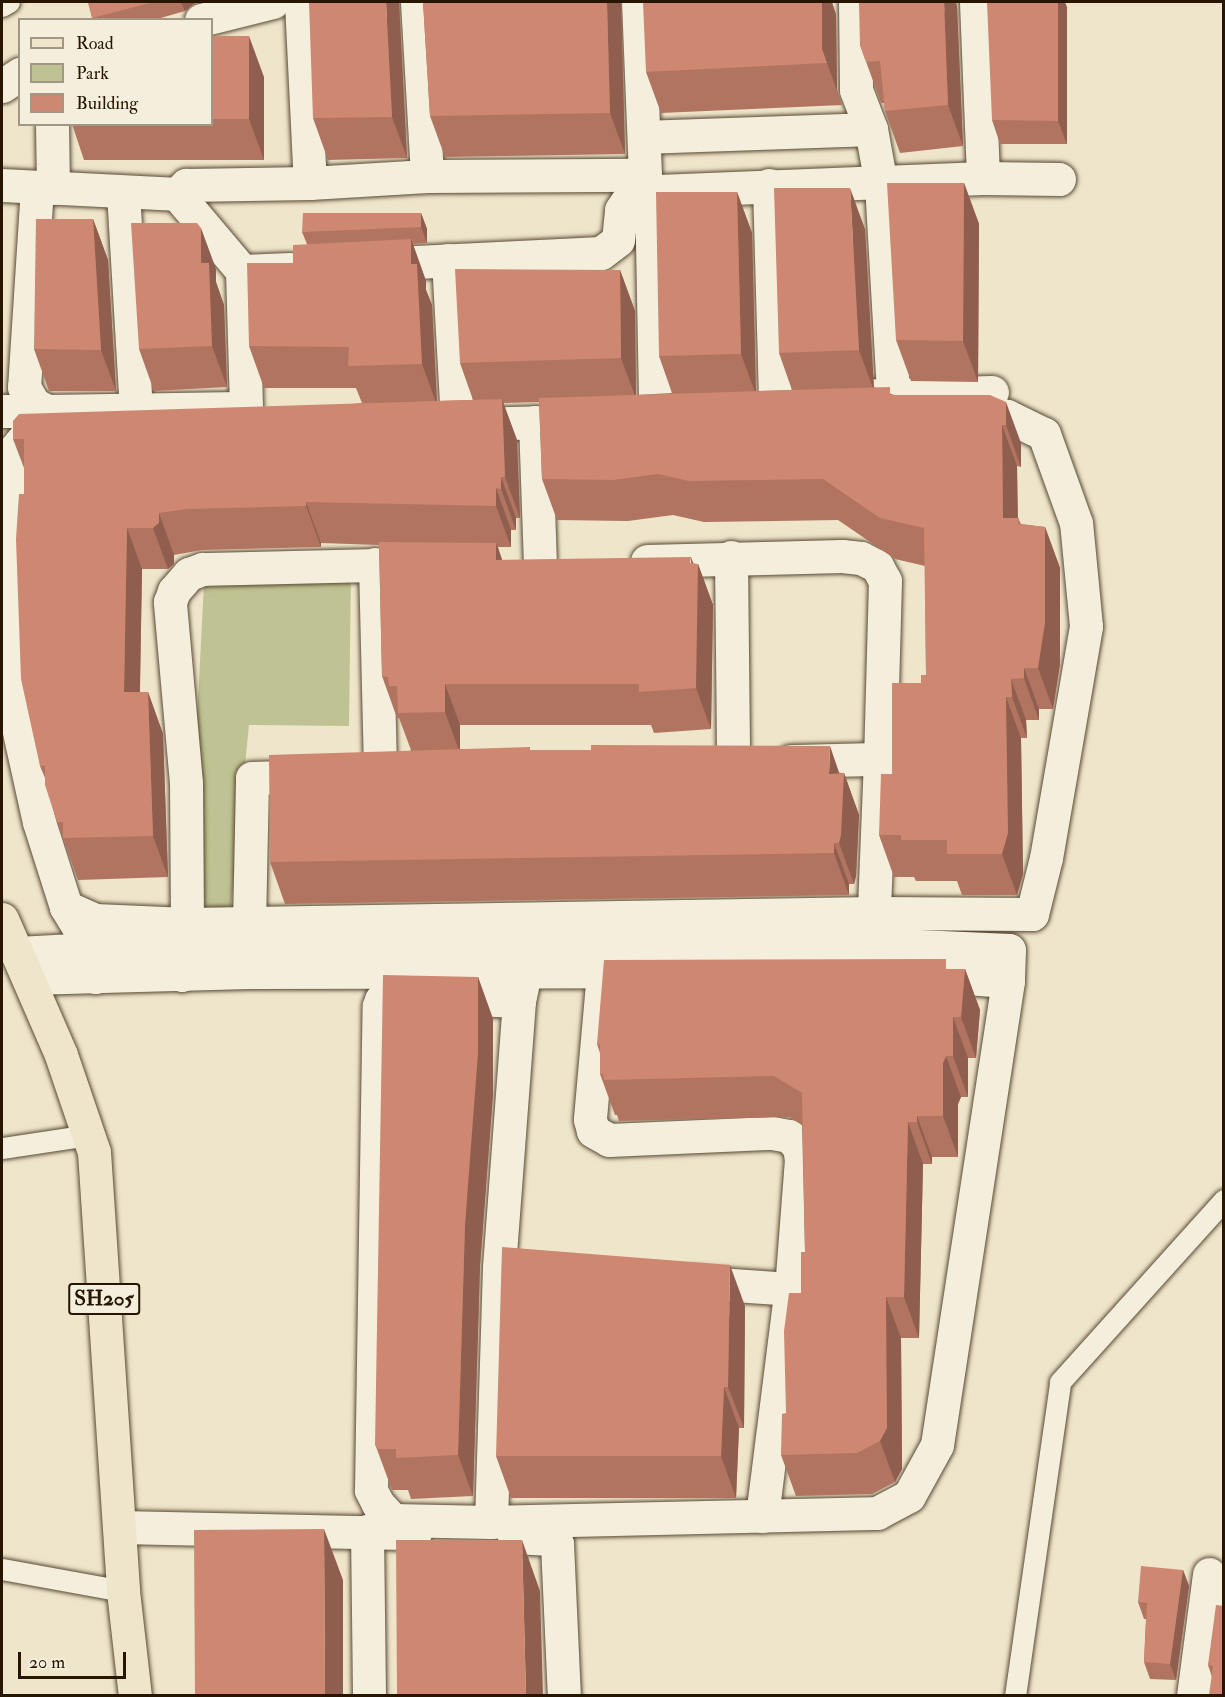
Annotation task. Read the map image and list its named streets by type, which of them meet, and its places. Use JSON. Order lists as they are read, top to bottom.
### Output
{
  "streets": {
    "main road": ["SH205"]
  },
  "legend": ["Road", "Park", "Building"],
  "scale_bar": "20 m"
}
